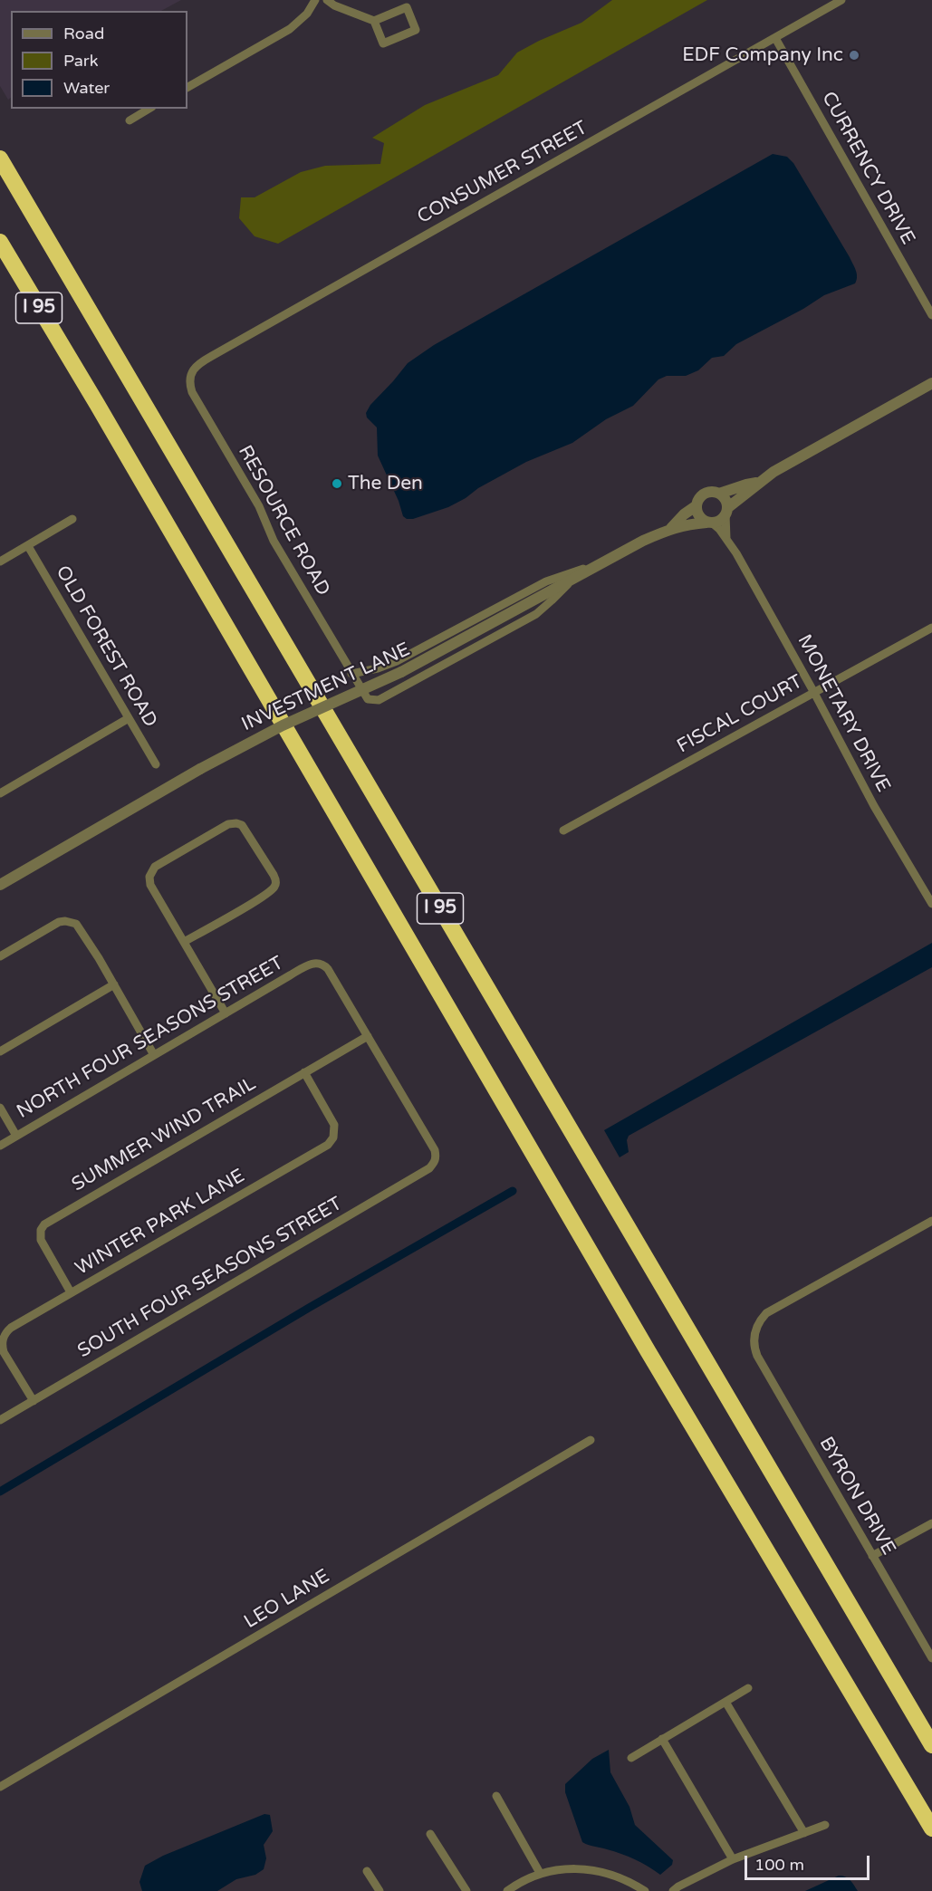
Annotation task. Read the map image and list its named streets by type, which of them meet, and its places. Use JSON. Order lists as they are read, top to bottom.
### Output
{
  "streets": {
    "highway": ["I 95"],
    "street": [
      "CURRENCY DRIVE",
      "CONSUMER STREET",
      "RESOURCE ROAD",
      "OLD FOREST ROAD",
      "INVESTMENT LANE",
      "MONETARY DRIVE",
      "FISCAL COURT",
      "NORTH FOUR SEASONS STREET",
      "SUMMER WIND TRAIL",
      "WINTER PARK LANE",
      "SOUTH FOUR SEASONS STREET",
      "BYRON DRIVE",
      "LEO LANE"
    ]
  },
  "crossings": [
    ["CURRENCY DRIVE", "CONSUMER STREET"],
    ["CONSUMER STREET", "RESOURCE ROAD"],
    ["RESOURCE ROAD", "INVESTMENT LANE"],
    ["INVESTMENT LANE", "MONETARY DRIVE"],
    ["MONETARY DRIVE", "FISCAL COURT"],
    ["NORTH FOUR SEASONS STREET", "SUMMER WIND TRAIL"],
    ["NORTH FOUR SEASONS STREET", "SOUTH FOUR SEASONS STREET"],
    ["SUMMER WIND TRAIL", "WINTER PARK LANE"],
    ["SUMMER WIND TRAIL", "SOUTH FOUR SEASONS STREET"],
    ["WINTER PARK LANE", "SOUTH FOUR SEASONS STREET"]
  ],
  "places": ["EDF Company Inc", "The Den"],
  "legend": ["Road", "Park", "Water"],
  "scale_bar": "100 m"
}
